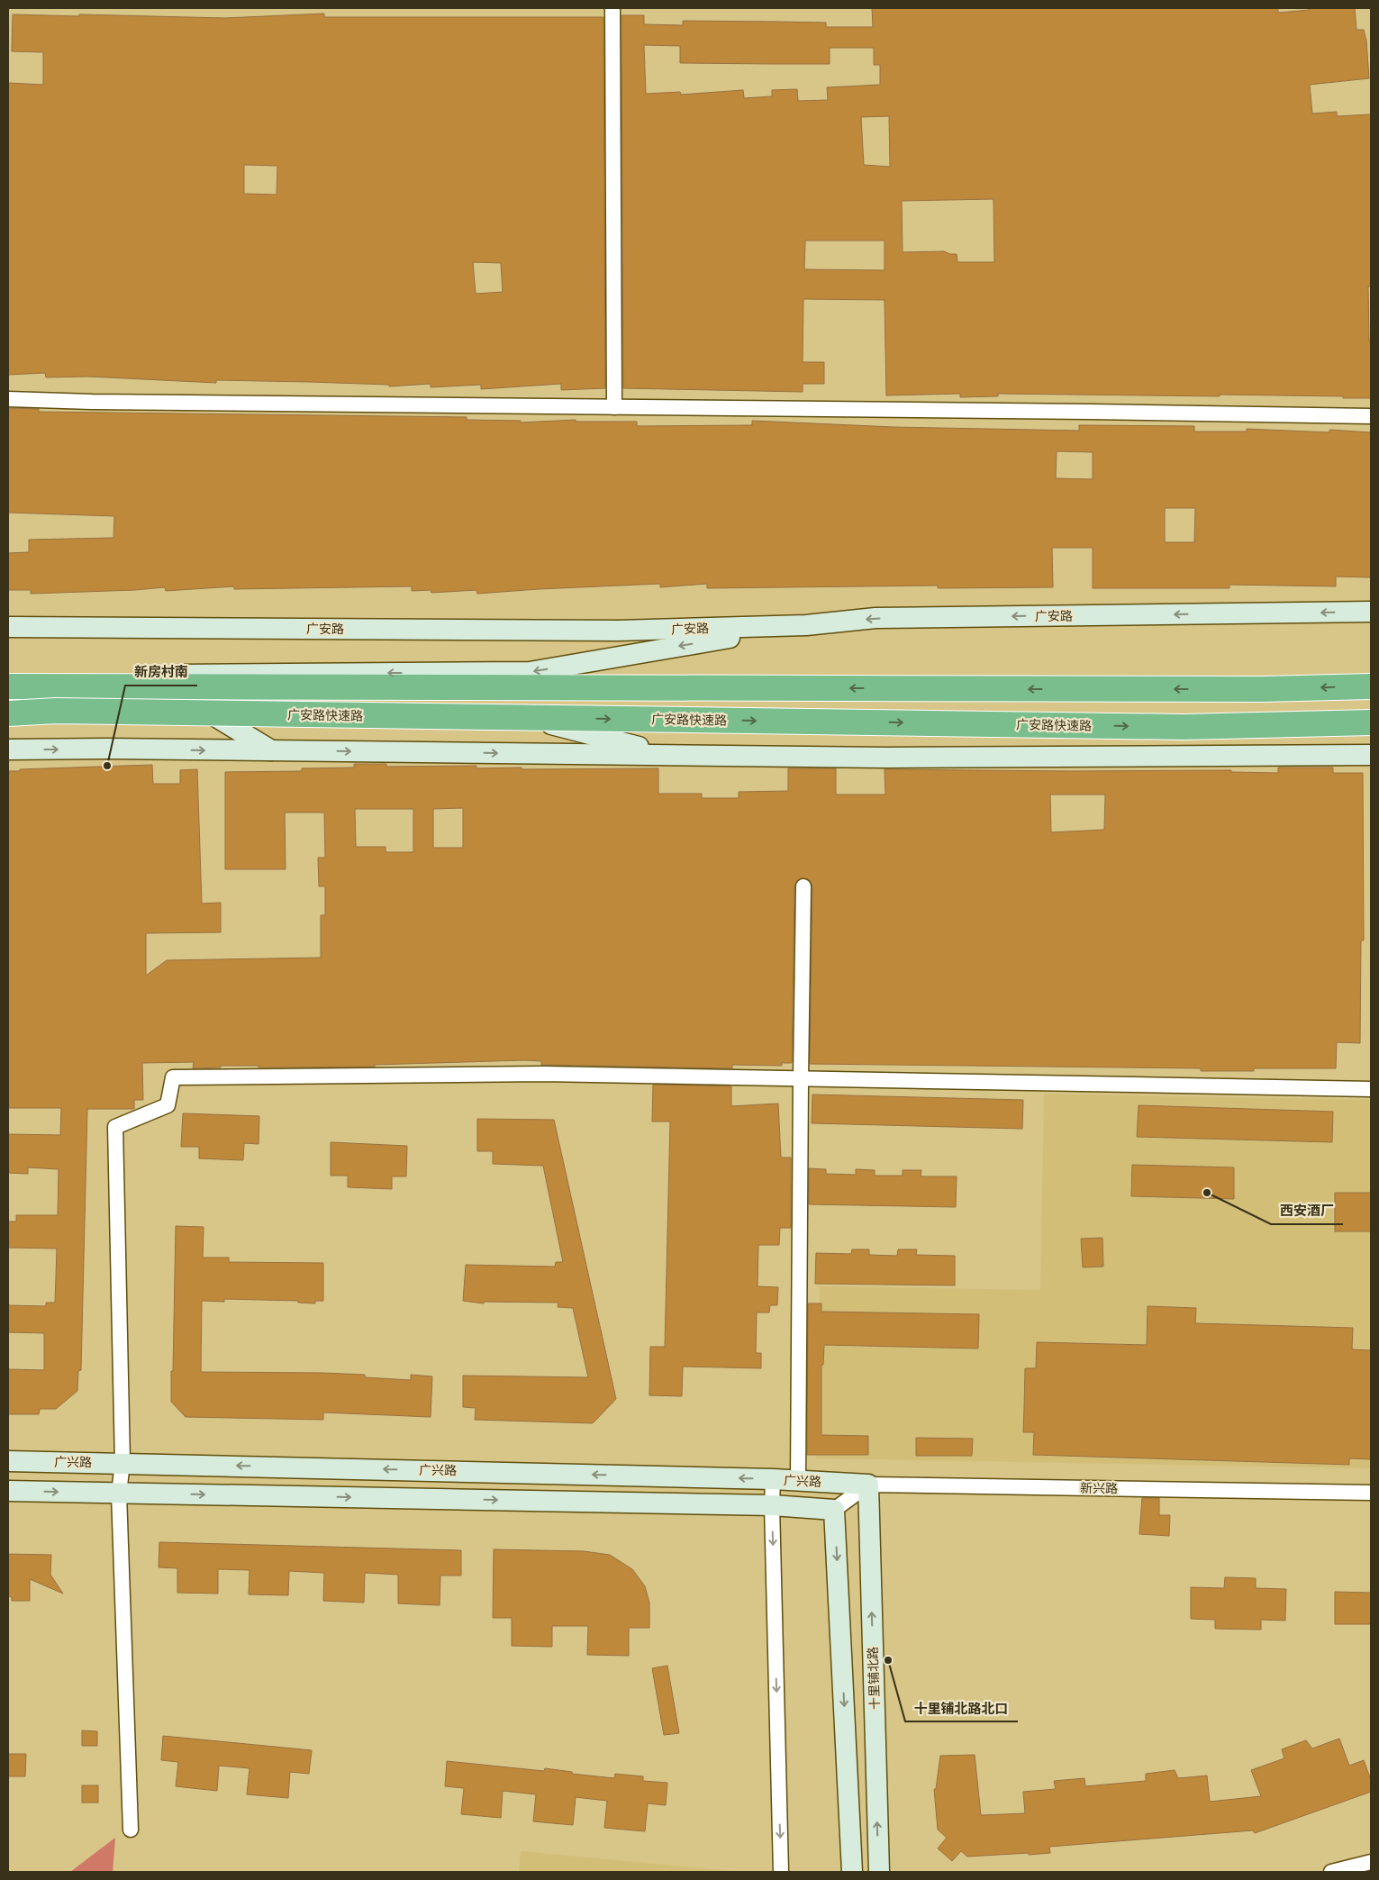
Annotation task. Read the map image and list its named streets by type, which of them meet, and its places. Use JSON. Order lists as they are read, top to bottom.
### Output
{
  "streets": {
    "highway": ["广安路快速路"],
    "main road": ["广安路", "广兴路", "十里铺北路"],
    "street": ["新兴路"]
  },
  "crossings": [
    ["广兴路", "新兴路"],
    ["广兴路", "十里铺北路"],
    ["新兴路", "十里铺北路"]
  ],
  "places": ["新房村南", "西安酒厂", "十里铺北路北口"]
}
